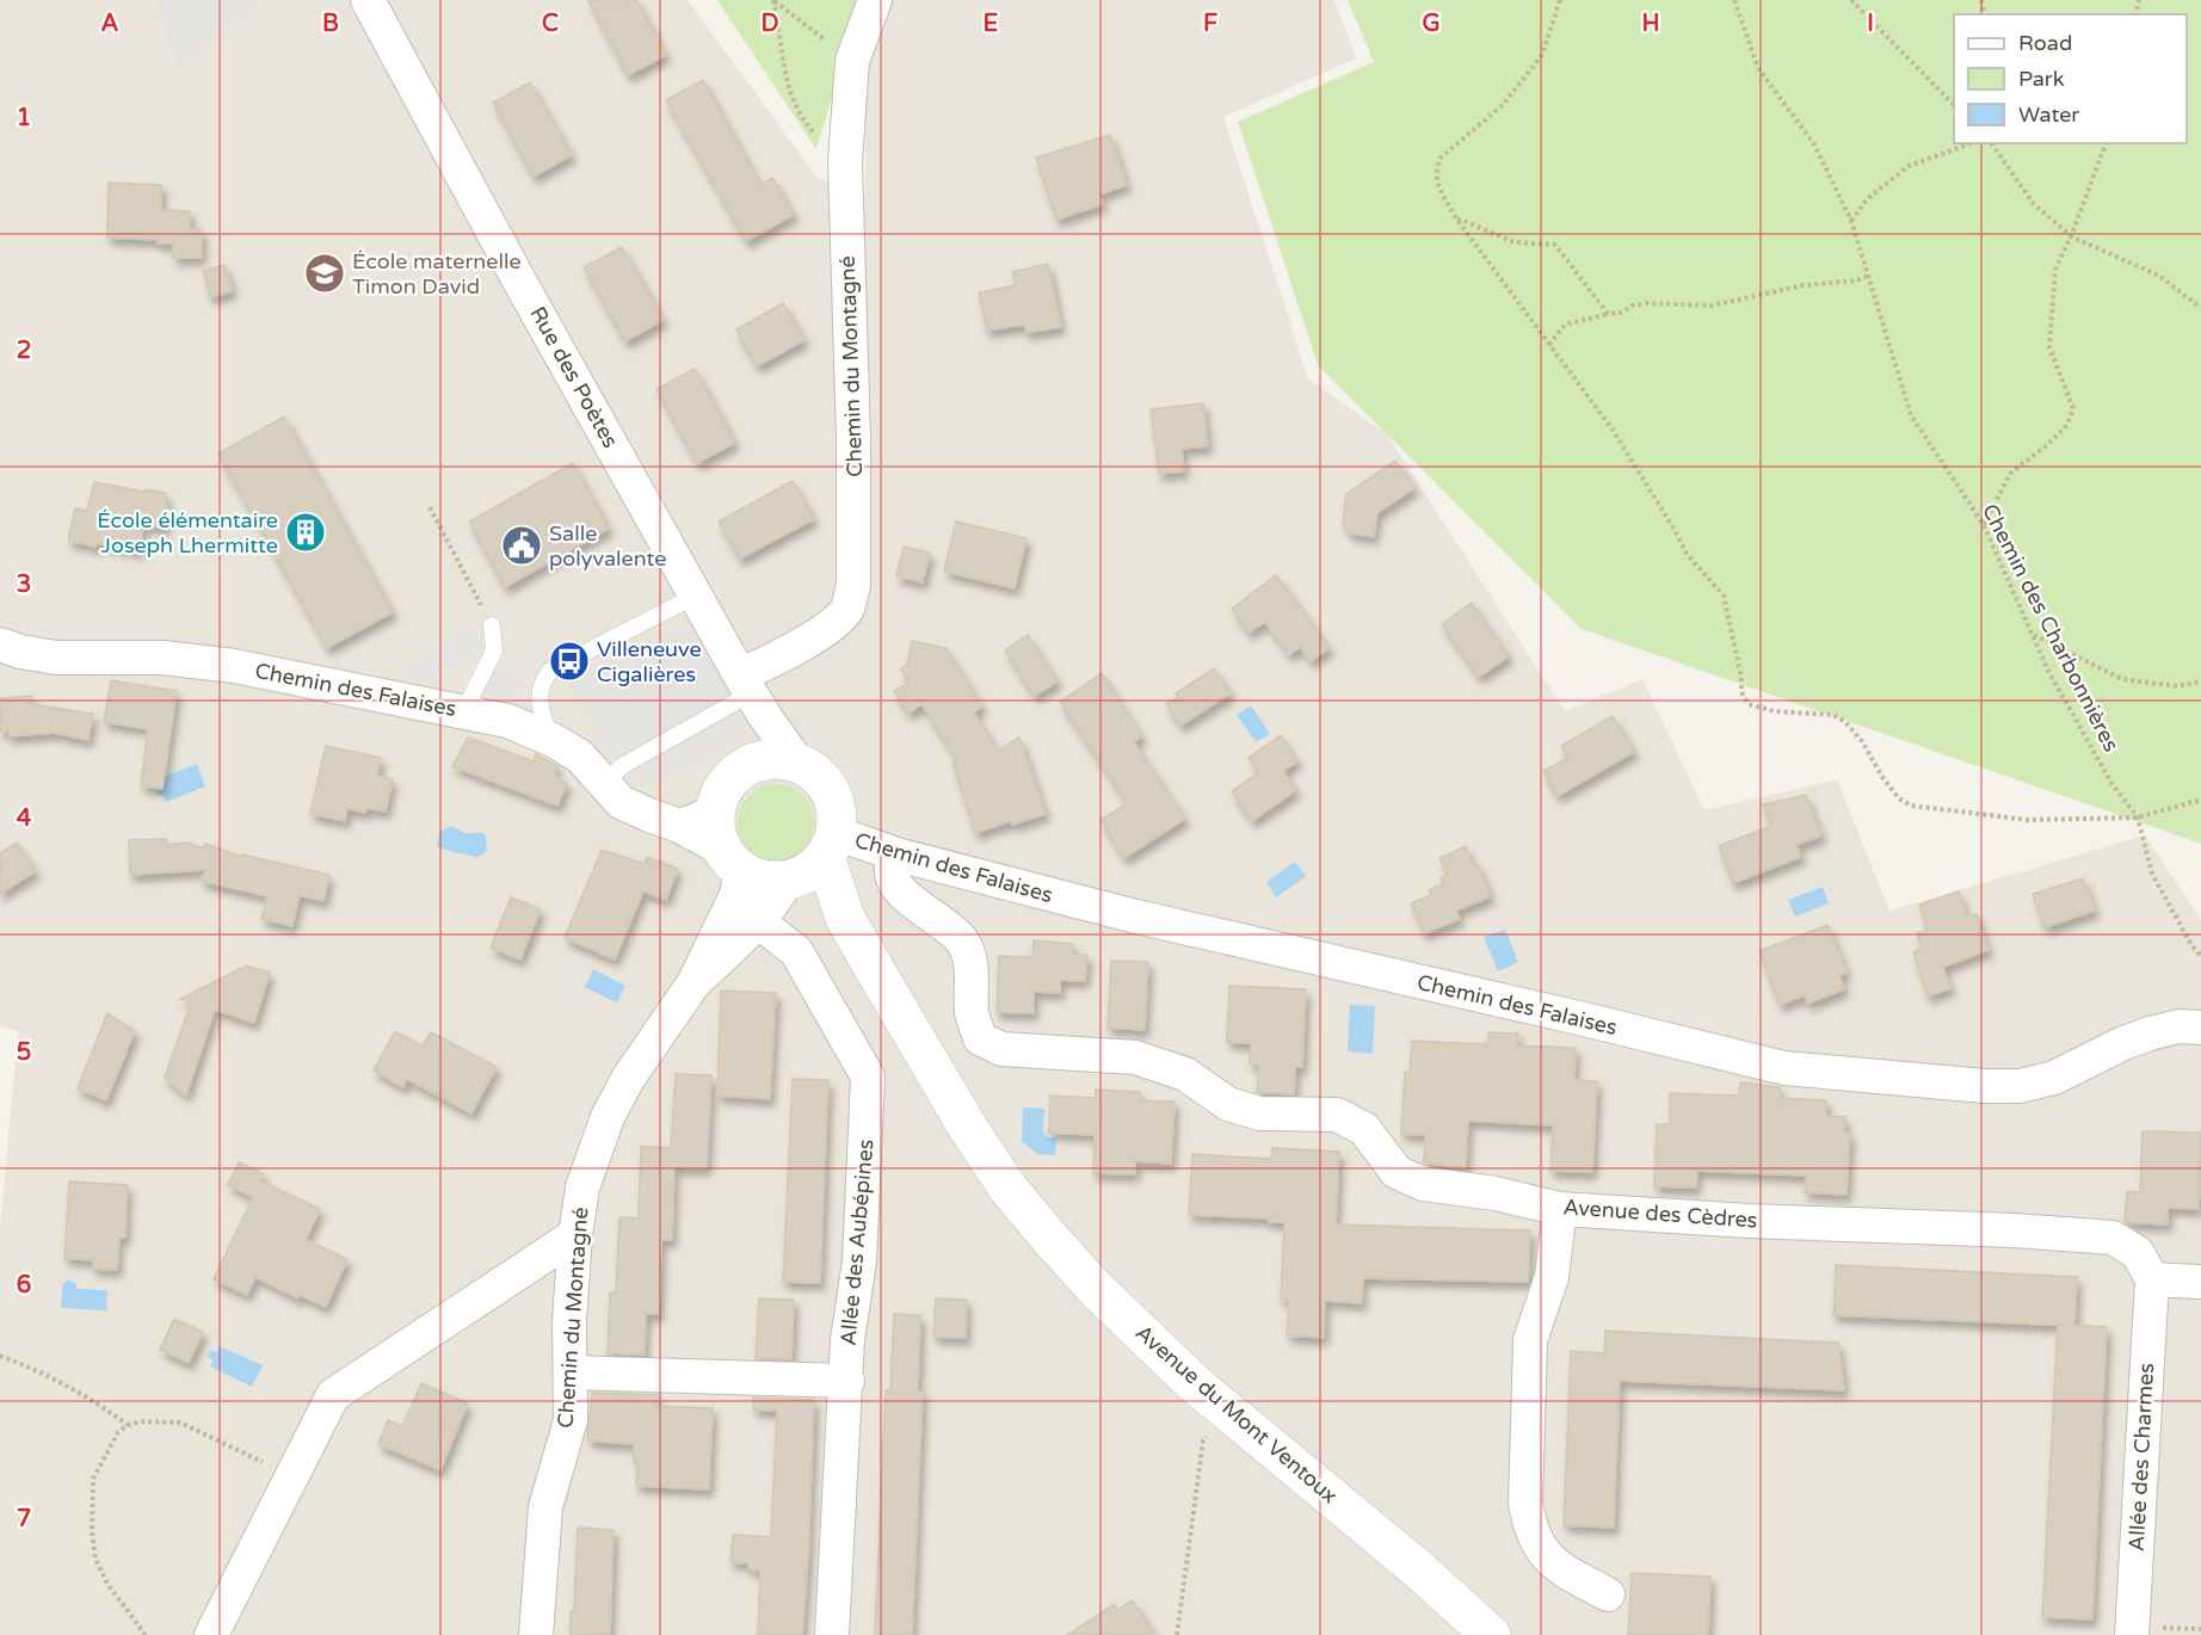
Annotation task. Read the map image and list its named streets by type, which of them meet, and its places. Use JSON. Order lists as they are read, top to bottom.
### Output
{
  "streets": {
    "street": [
      "Chemin du Montagné",
      "Rue des Poètes",
      "Chemin des Falaises",
      "Avenue des Cèdres",
      "Allée des Aubépines",
      "Avenue du Mont Ventoux",
      "Allée des Charmes"
    ],
    "path": ["Chemin des Charbonnières"]
  },
  "crossings": [
    ["Chemin du Montagné", "Rue des Poètes"],
    ["Chemin du Montagné", "Chemin des Falaises"],
    ["Chemin du Montagné", "Allée des Aubépines"],
    ["Chemin du Montagné", "Avenue du Mont Ventoux"],
    ["Rue des Poètes", "Chemin des Falaises"],
    ["Rue des Poètes", "Allée des Aubépines"],
    ["Rue des Poètes", "Avenue du Mont Ventoux"],
    ["Chemin des Falaises", "Avenue des Cèdres"],
    ["Chemin des Falaises", "Allée des Aubépines"],
    ["Chemin des Falaises", "Avenue du Mont Ventoux"],
    ["Avenue des Cèdres", "Allée des Charmes"],
    ["Allée des Aubépines", "Avenue du Mont Ventoux"]
  ],
  "places": {
    "school or university": ["École maternelle Timon David"],
    "building": ["École élémentaire Joseph Lhermitte"],
    "public building": ["Salle polyvalente"],
    "bus stop": ["Villeneuve Cigalières"]
  },
  "legend": ["Road", "Park", "Water"],
  "grid": {
    "columns": [
      "A",
      "B",
      "C",
      "D",
      "E",
      "F",
      "G",
      "H",
      "I"
    ],
    "rows": [
      "1",
      "2",
      "3",
      "4",
      "5",
      "6",
      "7"
    ]
  }
}
